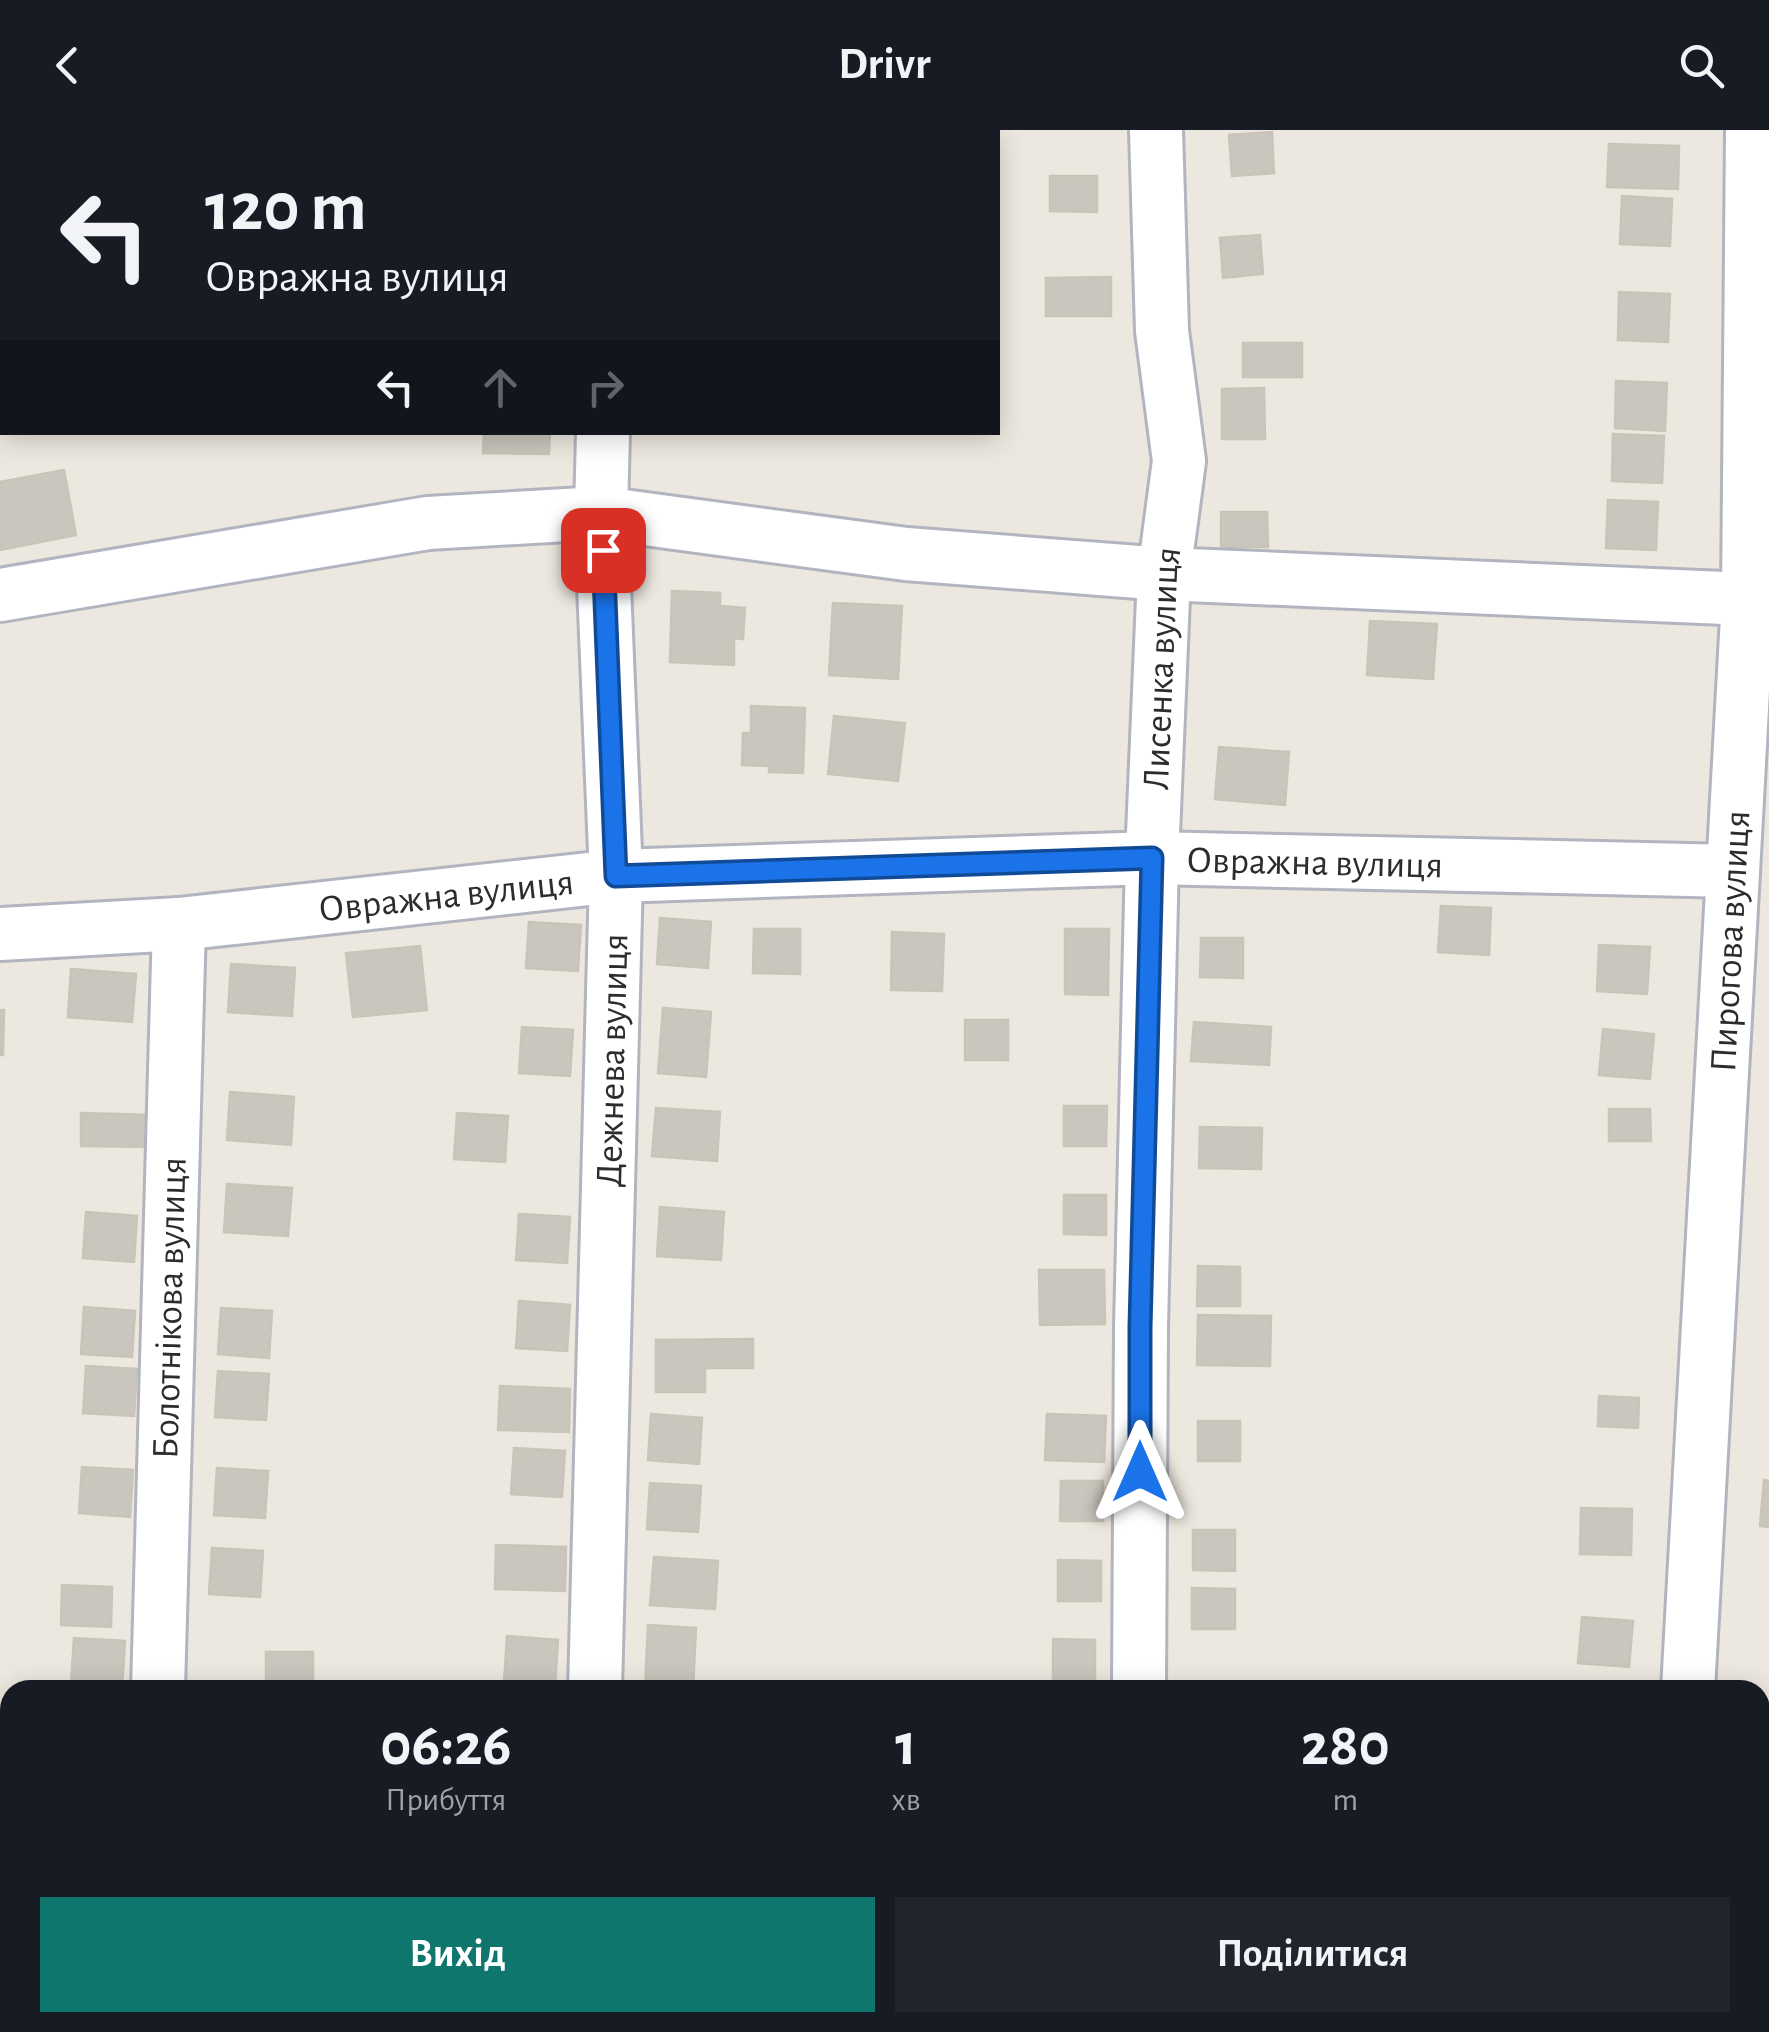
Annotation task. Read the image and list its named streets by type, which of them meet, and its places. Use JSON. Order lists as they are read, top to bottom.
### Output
{
  "streets": {
    "street": [
      "Лисенка вулиця",
      "Овражна вулиця",
      "Пирогова вулиця",
      "Дежнева вулиця",
      "Болотнікова вулиця"
    ]
  },
  "crossings": [
    ["Лисенка вулиця", "Овражна вулиця"],
    ["Овражна вулиця", "Пирогова вулиця"],
    ["Овражна вулиця", "Дежнева вулиця"],
    ["Овражна вулиця", "Болотнікова вулиця"]
  ],
  "page": {
    "header": "Drivr",
    "turn": ["120 m", "Овражна вулиця"],
    "eta": [
      "06:26",
      "Прибуття",
      "1",
      "хв",
      "280",
      "m"
    ],
    "buttons": ["Вихід", "Поділитися"]
  }
}
